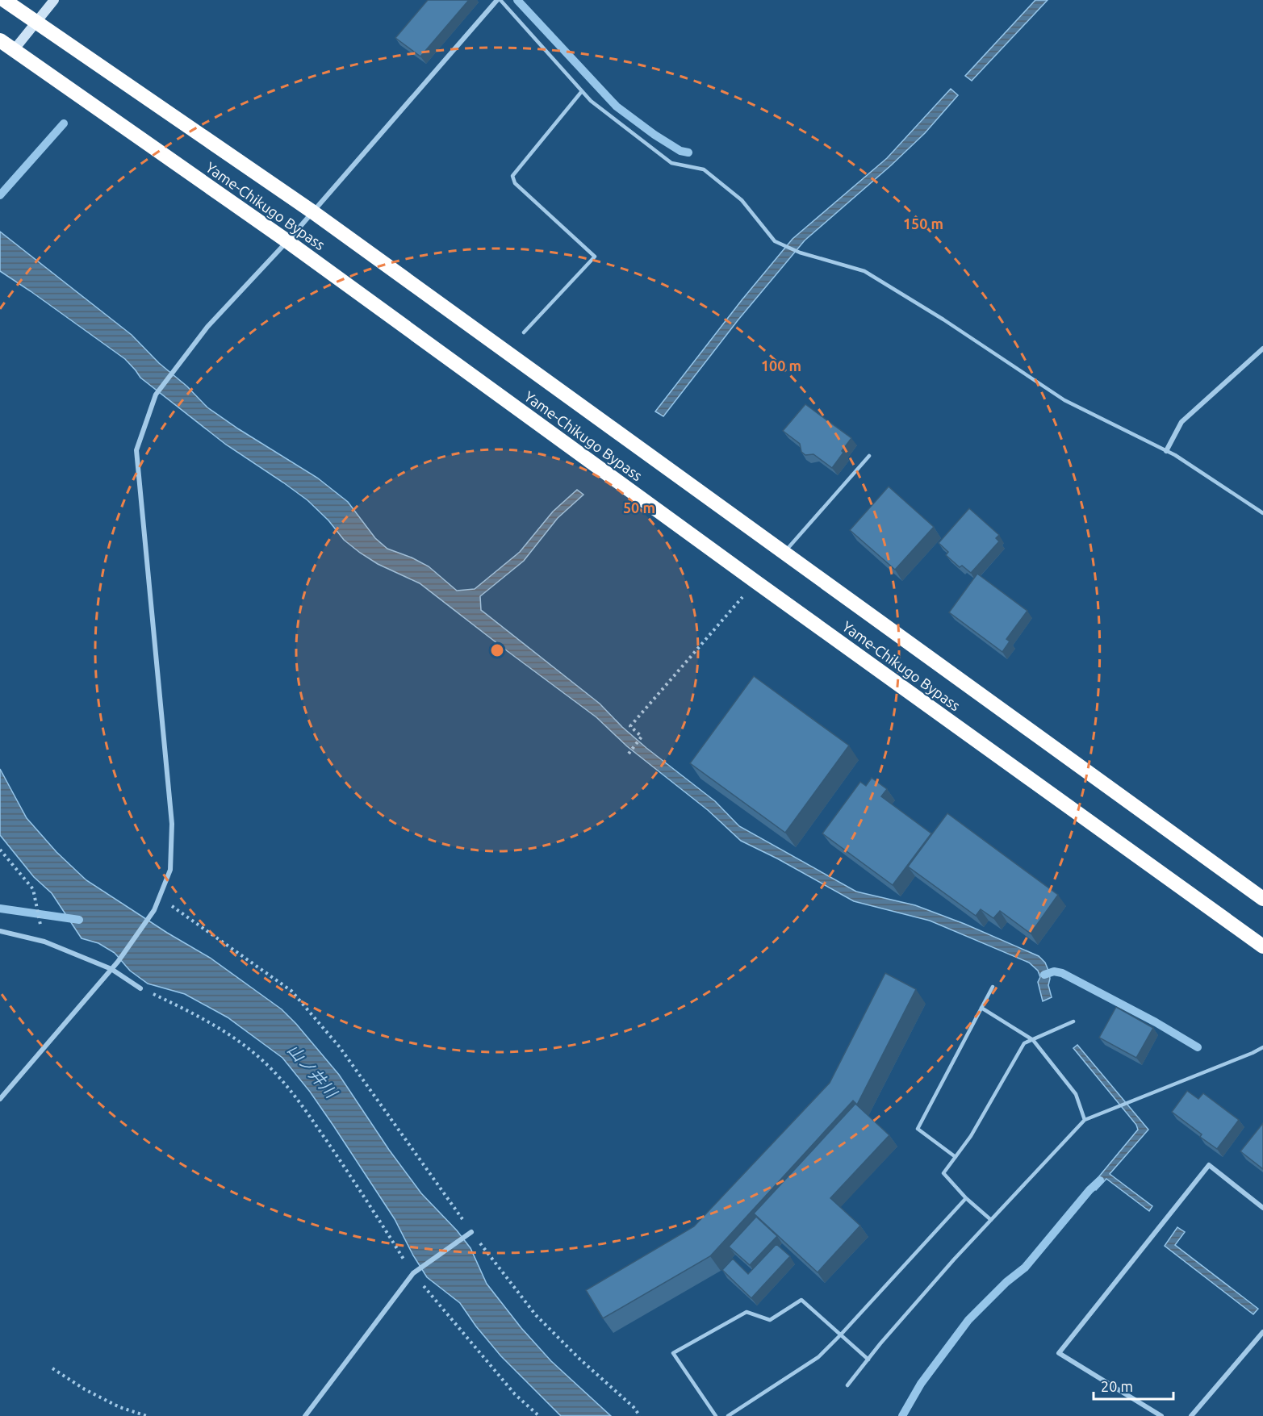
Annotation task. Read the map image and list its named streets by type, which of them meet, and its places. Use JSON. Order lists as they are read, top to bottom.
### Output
{
  "streets": {
    "highway": ["Yame-Chikugo Bypass"]
  },
  "water": ["山ノ井川"],
  "scale_bar": "20 m",
  "rings": ["150 m", "100 m", "50 m"]
}
